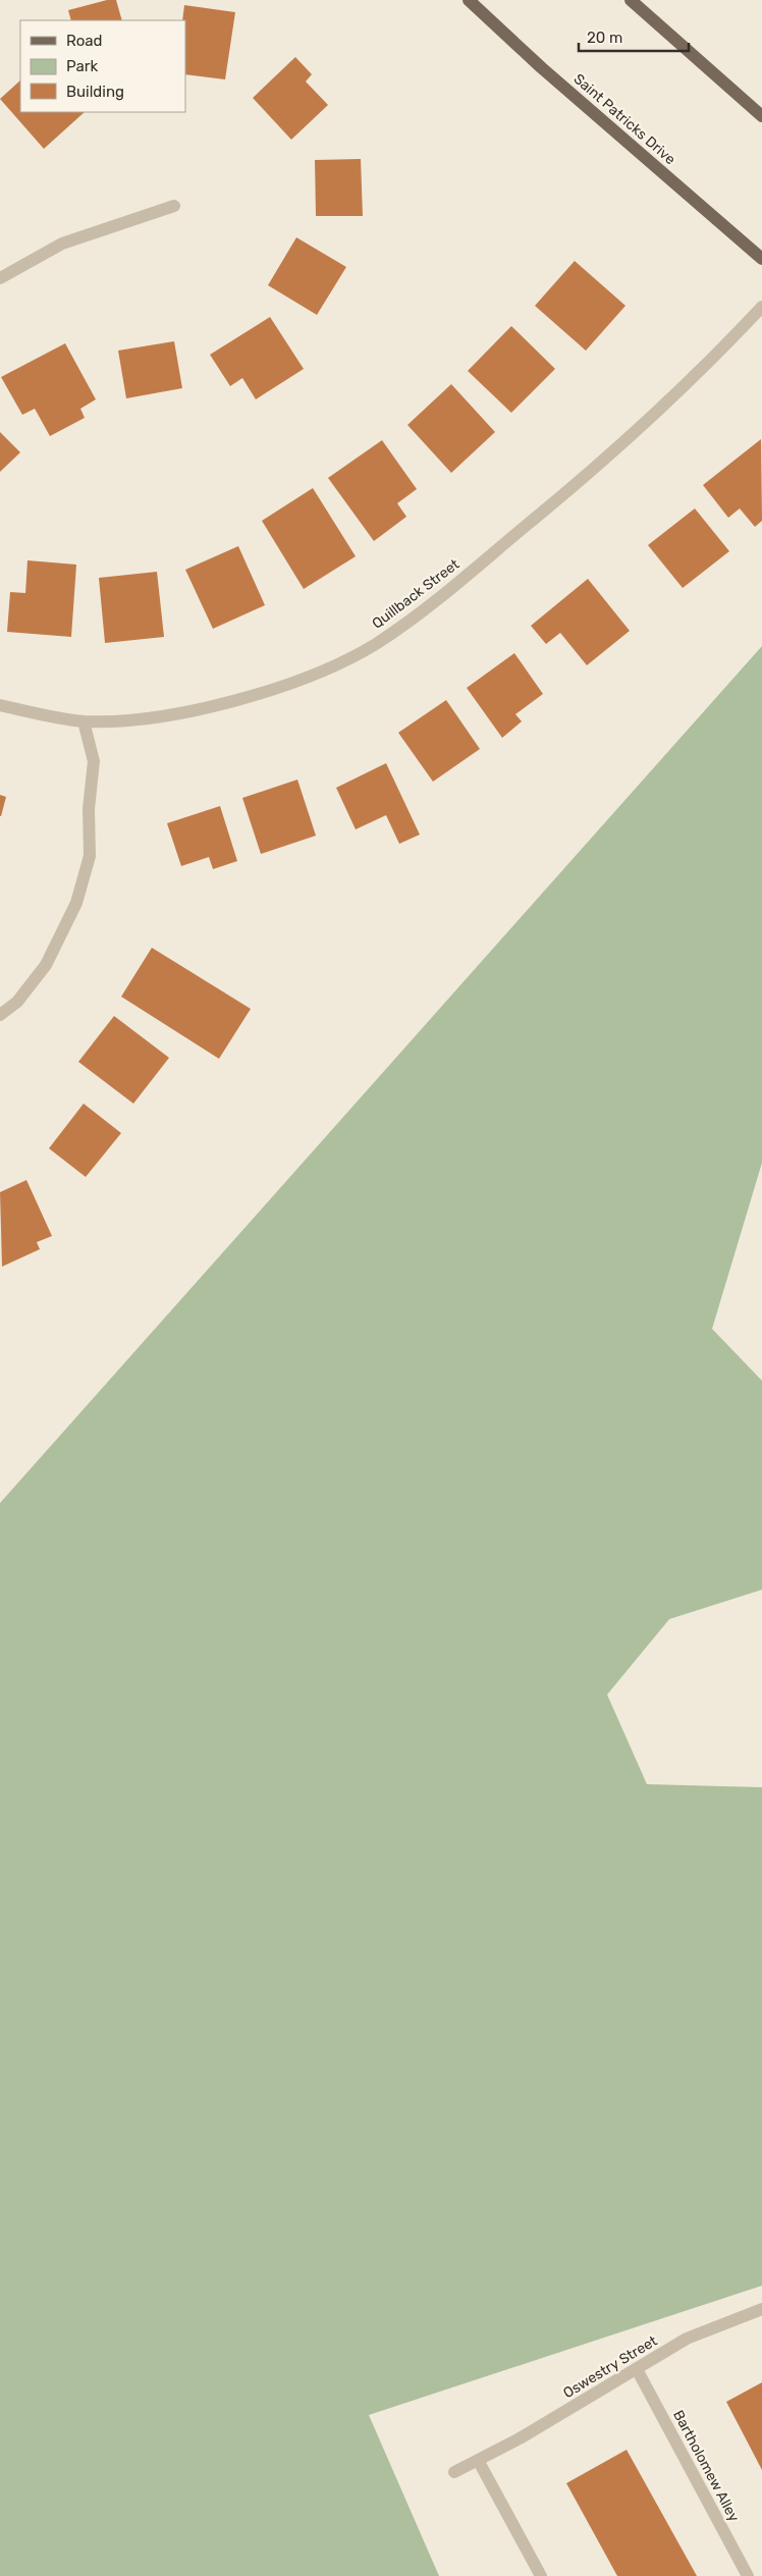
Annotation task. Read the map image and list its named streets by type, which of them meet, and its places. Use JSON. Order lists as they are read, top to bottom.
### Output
{
  "streets": {
    "main road": ["Saint Patricks Drive"],
    "street": ["Quillback Street", "Oswestry Street", "Bartholomew Alley"]
  },
  "crossings": [
    ["Oswestry Street", "Bartholomew Alley"]
  ],
  "legend": ["Road", "Park", "Building"],
  "scale_bar": "20 m"
}
